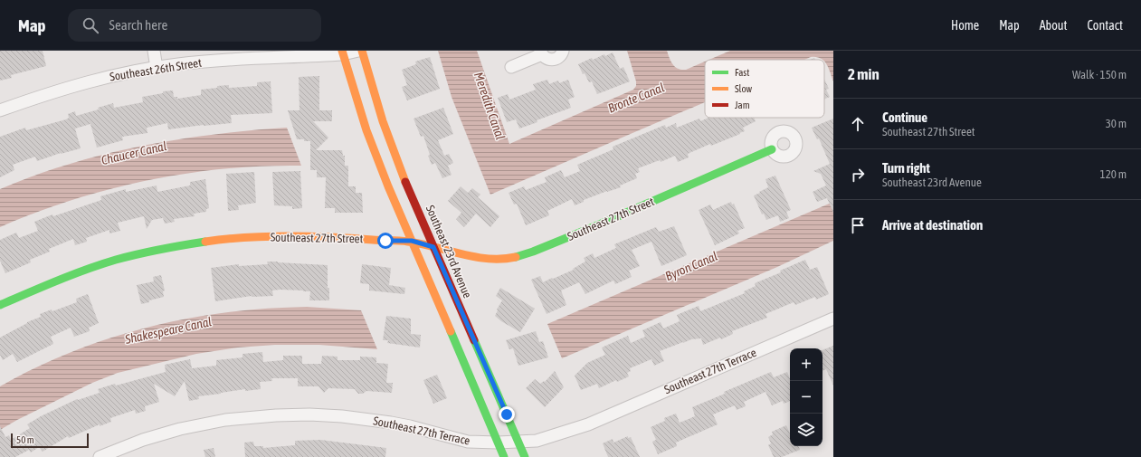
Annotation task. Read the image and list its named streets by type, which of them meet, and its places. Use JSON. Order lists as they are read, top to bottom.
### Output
{
  "streets": {
    "street": [
      "Southeast 26th Street",
      "Southeast 27th Street",
      "Southeast 23rd Avenue",
      "Southeast 27th Terrace"
    ]
  },
  "crossings": [
    ["Southeast 27th Street", "Southeast 23rd Avenue"],
    ["Southeast 23rd Avenue", "Southeast 27th Terrace"]
  ],
  "water": [
    "Bronte Canal",
    "Meredith Canal",
    "Chaucer Canal",
    "Byron Canal",
    "Shakespeare Canal"
  ],
  "legend": ["Fast", "Slow", "Jam"],
  "scale_bar": "50 m",
  "page": {
    "header": "Map",
    "search": "Search here",
    "nav": [
      "Home",
      "Map",
      "About",
      "Contact"
    ],
    "heading": ["2 min", "Walk · 150 m"],
    "list": [
      ["Continue", "Southeast 27th Street", "30 m"],
      ["Turn right", "Southeast 23rd Avenue", "120 m"],
      "Arrive at destination"
    ],
    "map_buttons": ["+", "−"],
    "scale": "50 m"
  }
}
